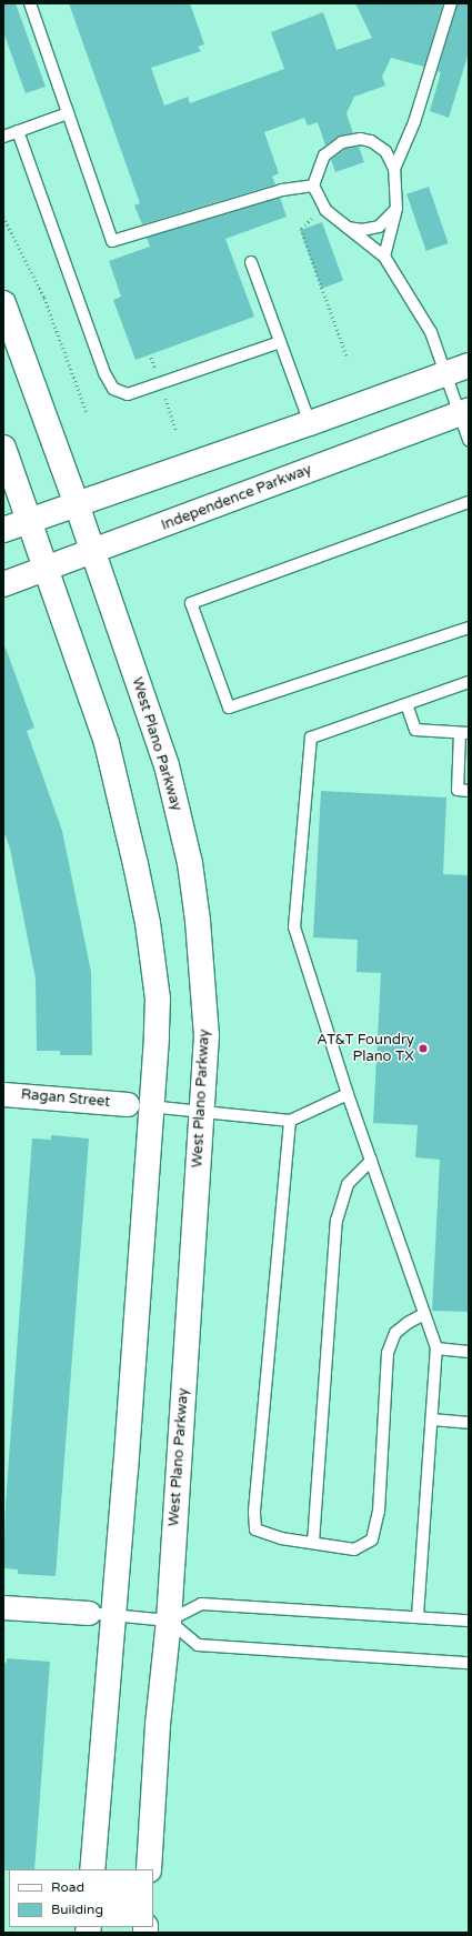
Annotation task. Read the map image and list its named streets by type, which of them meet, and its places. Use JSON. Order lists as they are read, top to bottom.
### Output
{
  "streets": {
    "main road": ["Independence Parkway", "West Plano Parkway"],
    "street": ["Ragan Street"]
  },
  "crossings": [
    ["Independence Parkway", "West Plano Parkway"]
  ],
  "places": ["AT&T Foundry Plano TX"],
  "legend": ["Road", "Building"]
}
